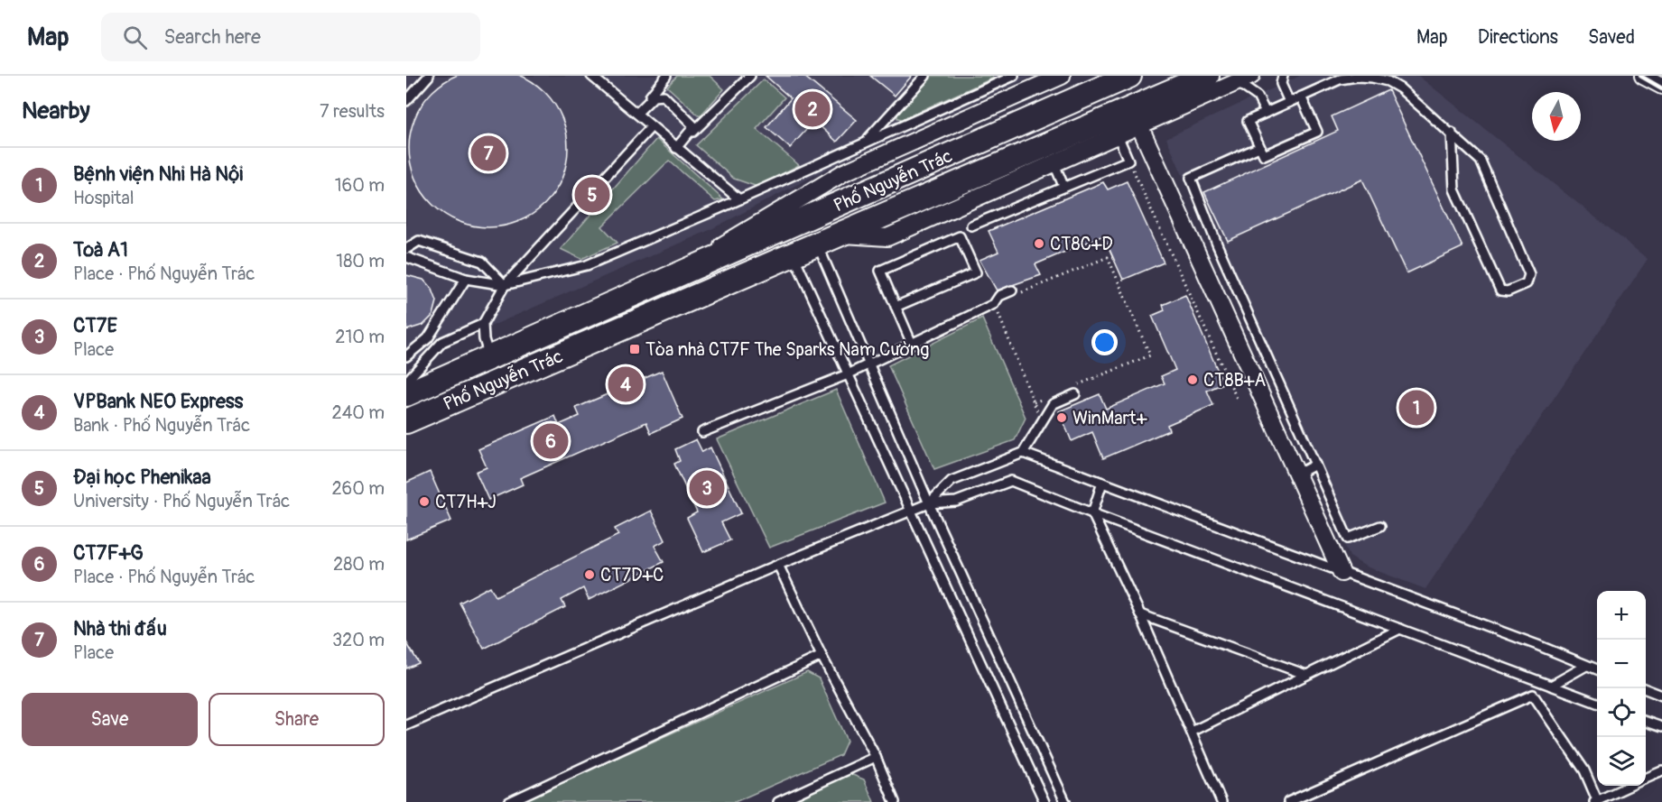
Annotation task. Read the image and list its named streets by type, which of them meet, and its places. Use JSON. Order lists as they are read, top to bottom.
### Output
{
  "streets": {
    "main road": ["Phố Nguyễn Trác"]
  },
  "places": {
    "other": [
      "CT8C+D",
      "CT8B+A",
      "WinMart+",
      "CT7H+J",
      "CT7D+C"
    ],
    "transit": ["Tòa nhà CT7F The Sparks Nam Cường"]
  },
  "north": "bottom",
  "page": {
    "header": "Map",
    "search": "Search here",
    "nav": ["Map", "Directions", "Saved"],
    "heading": ["Nearby", "7 results"],
    "pins": [
      "2",
      "7",
      "5",
      "4",
      "1",
      "6",
      "3"
    ],
    "list": [
      {
        "mark": "1",
        "name": "Bệnh viện Nhi Hà Nội",
        "note": "Hospital",
        "value": "160 m"
      },
      {
        "mark": "2",
        "name": "Toà A1",
        "note": "Place · Phố Nguyễn Trác",
        "value": "180 m"
      },
      {
        "mark": "3",
        "name": "CT7E",
        "note": "Place",
        "value": "210 m"
      },
      {
        "mark": "4",
        "name": "VPBank NEO Express",
        "note": "Bank · Phố Nguyễn Trác",
        "value": "240 m"
      },
      {
        "mark": "5",
        "name": "Đại học Phenikaa",
        "note": "University · Phố Nguyễn Trác",
        "value": "260 m"
      },
      {
        "mark": "6",
        "name": "CT7F+G",
        "note": "Place · Phố Nguyễn Trác",
        "value": "280 m"
      },
      {
        "mark": "7",
        "name": "Nhà thi đấu",
        "note": "Place",
        "value": "320 m"
      }
    ],
    "map_buttons": ["+", "−"],
    "buttons": ["Save", "Share"]
  }
}
